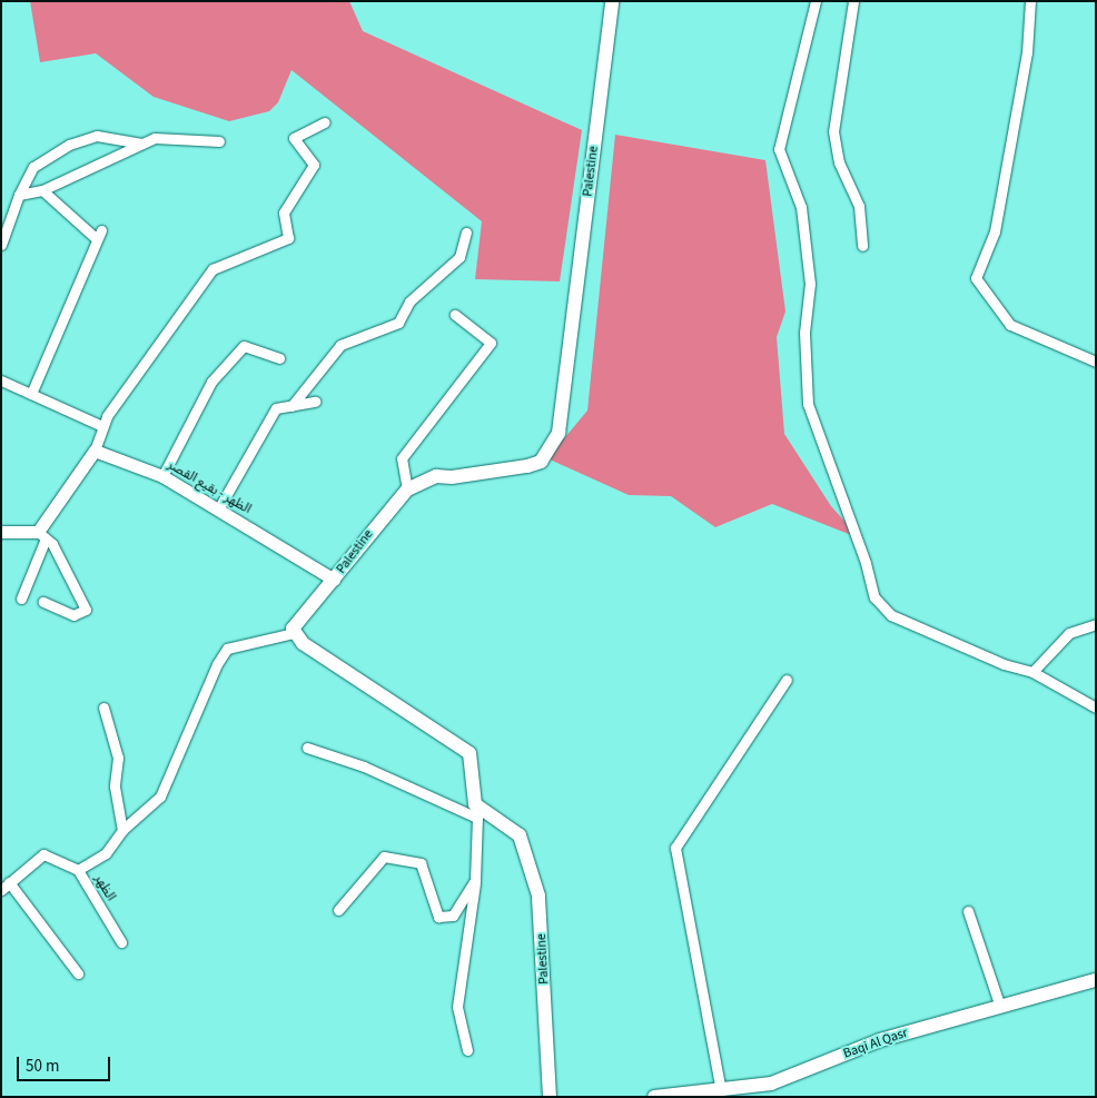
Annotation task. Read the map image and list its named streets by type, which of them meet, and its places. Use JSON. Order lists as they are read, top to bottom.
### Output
{
  "streets": {
    "main road": ["Palestine", "Baqi Al Qasr"],
    "street": ["الظهر - بقيع القصر", "الظهر"]
  },
  "crossings": [
    ["Palestine", "الظهر - بقيع القصر"]
  ],
  "scale_bar": "50 m"
}
